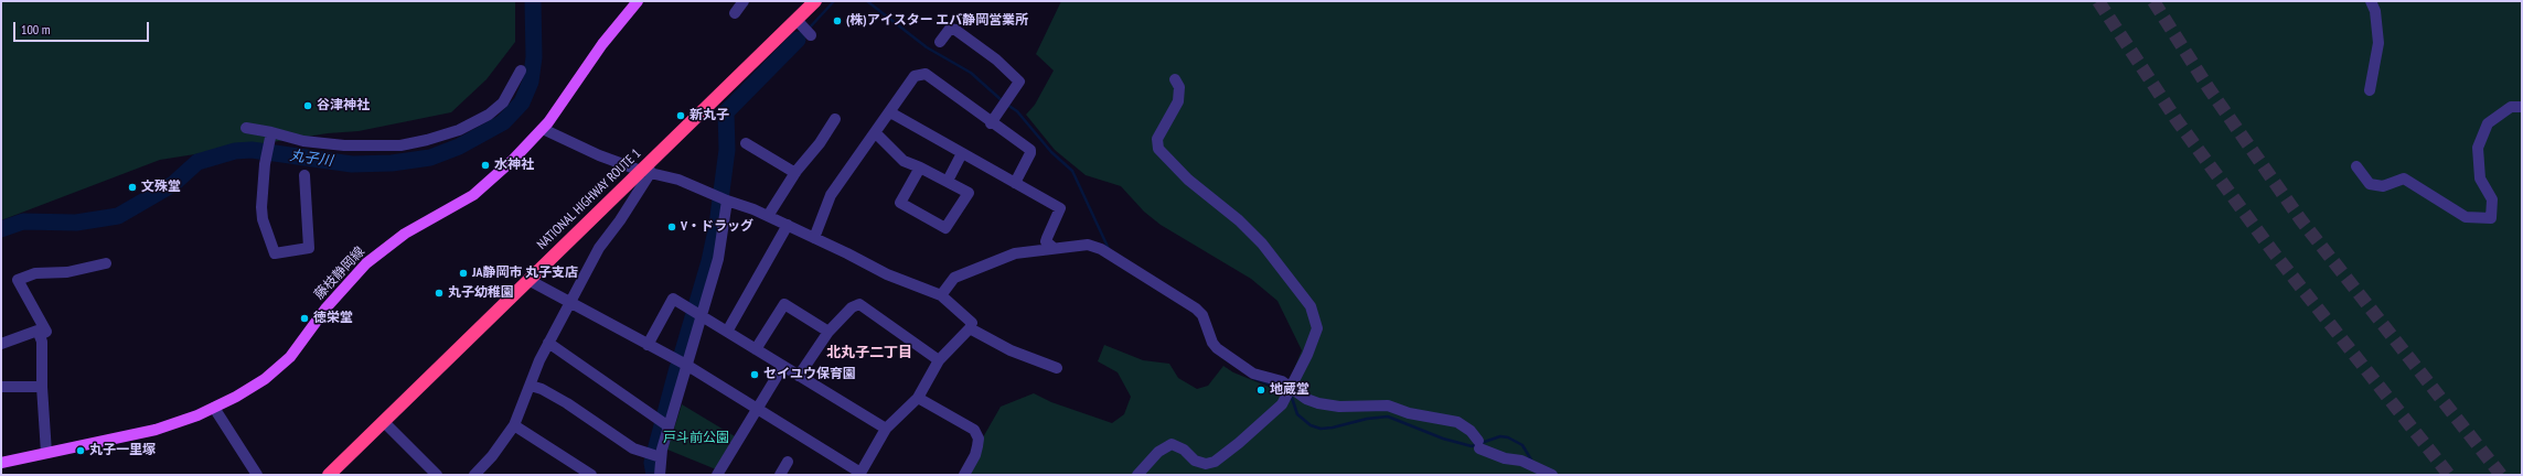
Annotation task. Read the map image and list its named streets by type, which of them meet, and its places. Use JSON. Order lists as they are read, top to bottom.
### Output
{
  "streets": {
    "highway": ["NATIONAL HIGHWAY ROUTE 1"],
    "main road": ["藤枝静岡線"]
  },
  "districts": ["北丸子二丁目"],
  "water": ["丸子川"],
  "parks": ["戸斗前公園"],
  "places": [
    "(株)アイスター エバ静岡営業所",
    "谷津神社",
    "新丸子",
    "水神社",
    "文殊堂",
    "V・ドラッグ",
    "JA静岡市 丸子支店",
    "丸子幼稚園",
    "徳栄堂",
    "セイユウ保育園",
    "地蔵堂",
    "丸子一里塚"
  ],
  "scale_bar": "100 m"
}
